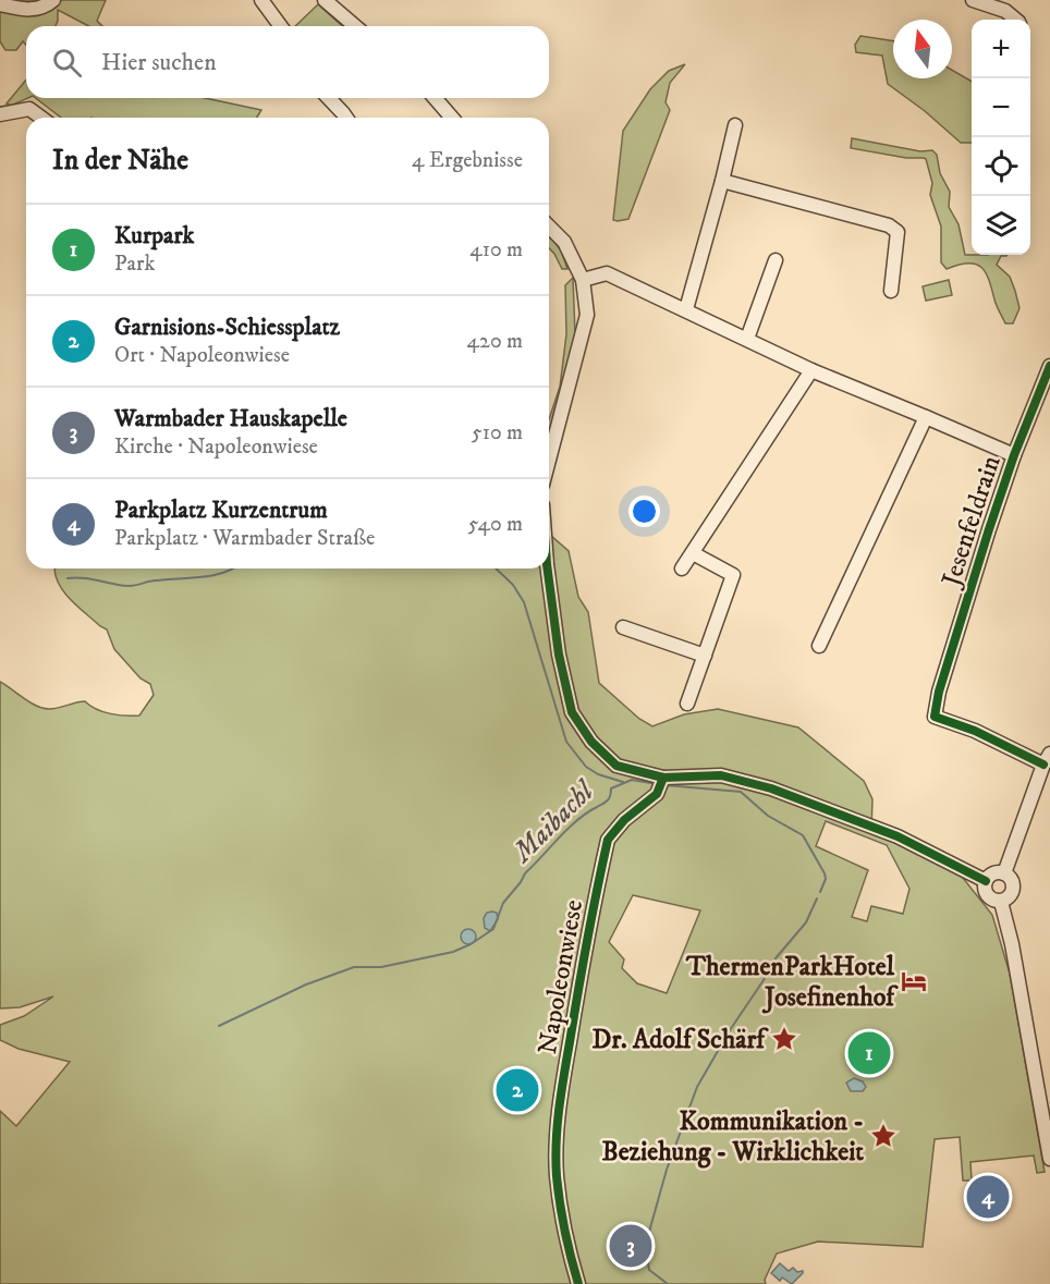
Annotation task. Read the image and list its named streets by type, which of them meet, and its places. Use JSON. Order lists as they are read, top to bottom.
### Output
{
  "streets": {
    "street": ["Jesenfeldrain", "Napoleonwiese"]
  },
  "water": ["Maibachl"],
  "places": {
    "hotel": ["ThermenParkHotel Josefinenhof"],
    "place": ["Dr. Adolf Schärf", "Kommunikation - Beziehung - Wirklichkeit"]
  },
  "north": "top",
  "page": {
    "map_buttons": ["+", "−"],
    "search": "Hier suchen",
    "heading": ["In der Nähe", "4 Ergebnisse"],
    "list": [
      {
        "mark": "1",
        "name": "Kurpark",
        "note": "Park",
        "value": "410 m"
      },
      {
        "mark": "2",
        "name": "Garnisions-Schiessplatz",
        "note": "Ort · Napoleonwiese",
        "value": "420 m"
      },
      {
        "mark": "3",
        "name": "Warmbader Hauskapelle",
        "note": "Kirche · Napoleonwiese",
        "value": "510 m"
      },
      {
        "mark": "4",
        "name": "Parkplatz Kurzentrum",
        "note": "Parkplatz · Warmbader Straße",
        "value": "540 m"
      }
    ],
    "pins": [
      "1",
      "2",
      "4",
      "3"
    ]
  }
}
